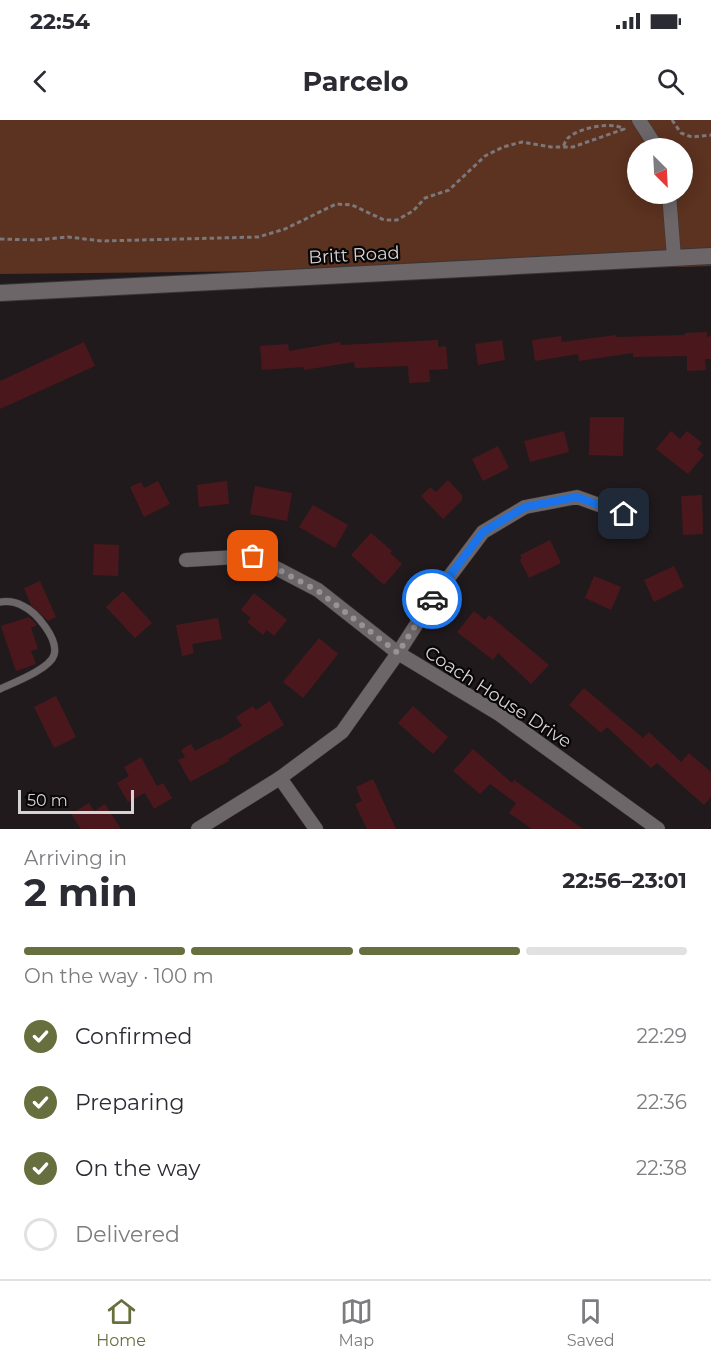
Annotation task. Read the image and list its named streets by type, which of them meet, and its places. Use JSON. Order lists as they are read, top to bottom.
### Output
{
  "streets": {
    "street": ["Britt Road", "Coach House Drive"]
  },
  "scale_bar": "50 m",
  "north": "bottom right",
  "page": {
    "status": "22:54",
    "header": "Parcelo",
    "scale": "50 m",
    "heading": ["2 min", "Arriving in", "22:56–23:01"],
    "bar": "On the way · 100 m",
    "list": [
      ["Confirmed", "22:29"],
      ["Preparing", "22:36"],
      ["On the way", "22:38"],
      "Delivered"
    ],
    "tabs": ["Home", "Map", "Saved"]
  }
}
